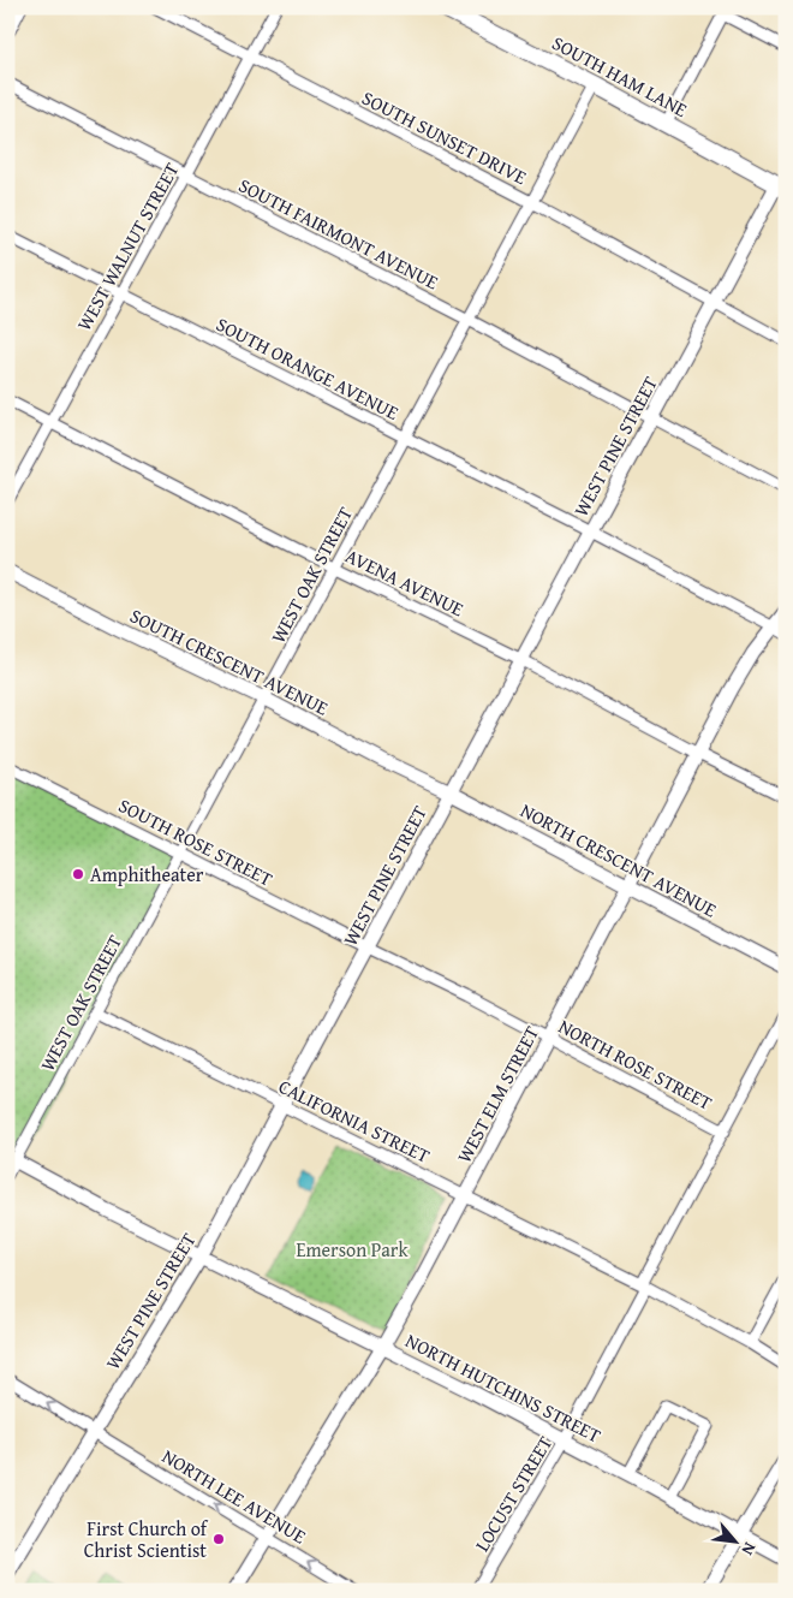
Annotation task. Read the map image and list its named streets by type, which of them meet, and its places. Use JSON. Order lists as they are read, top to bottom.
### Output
{
  "streets": {
    "main road": ["SOUTH HAM LANE"],
    "street": [
      "SOUTH SUNSET DRIVE",
      "SOUTH FAIRMONT AVENUE",
      "WEST WALNUT STREET",
      "SOUTH ORANGE AVENUE",
      "WEST PINE STREET",
      "WEST OAK STREET",
      "AVENA AVENUE",
      "SOUTH CRESCENT AVENUE",
      "SOUTH ROSE STREET",
      "NORTH CRESCENT AVENUE",
      "NORTH ROSE STREET",
      "WEST ELM STREET",
      "CALIFORNIA STREET",
      "NORTH HUTCHINS STREET",
      "LOCUST STREET",
      "NORTH LEE AVENUE"
    ]
  },
  "crossings": [
    ["SOUTH HAM LANE", "WEST PINE STREET"],
    ["SOUTH HAM LANE", "WEST OAK STREET"],
    ["SOUTH SUNSET DRIVE", "WEST WALNUT STREET"],
    ["SOUTH SUNSET DRIVE", "WEST PINE STREET"],
    ["SOUTH SUNSET DRIVE", "WEST OAK STREET"],
    ["SOUTH FAIRMONT AVENUE", "WEST WALNUT STREET"],
    ["SOUTH FAIRMONT AVENUE", "WEST PINE STREET"],
    ["SOUTH FAIRMONT AVENUE", "WEST OAK STREET"],
    ["WEST WALNUT STREET", "SOUTH ORANGE AVENUE"],
    ["WEST WALNUT STREET", "AVENA AVENUE"],
    ["SOUTH ORANGE AVENUE", "WEST PINE STREET"],
    ["SOUTH ORANGE AVENUE", "WEST OAK STREET"],
    ["SOUTH ORANGE AVENUE", "WEST ELM STREET"],
    ["WEST PINE STREET", "AVENA AVENUE"],
    ["WEST PINE STREET", "SOUTH ROSE STREET"],
    ["WEST PINE STREET", "NORTH CRESCENT AVENUE"],
    ["WEST PINE STREET", "NORTH ROSE STREET"],
    ["WEST PINE STREET", "CALIFORNIA STREET"],
    ["WEST PINE STREET", "NORTH HUTCHINS STREET"],
    ["WEST PINE STREET", "NORTH LEE AVENUE"],
    ["WEST OAK STREET", "AVENA AVENUE"],
    ["WEST OAK STREET", "SOUTH CRESCENT AVENUE"],
    ["WEST OAK STREET", "SOUTH ROSE STREET"],
    ["WEST OAK STREET", "CALIFORNIA STREET"],
    ["WEST OAK STREET", "NORTH HUTCHINS STREET"],
    ["AVENA AVENUE", "WEST ELM STREET"],
    ["SOUTH CRESCENT AVENUE", "NORTH CRESCENT AVENUE"],
    ["SOUTH ROSE STREET", "NORTH ROSE STREET"],
    ["NORTH CRESCENT AVENUE", "WEST ELM STREET"],
    ["NORTH ROSE STREET", "WEST ELM STREET"],
    ["NORTH ROSE STREET", "LOCUST STREET"],
    ["WEST ELM STREET", "CALIFORNIA STREET"],
    ["WEST ELM STREET", "NORTH HUTCHINS STREET"],
    ["WEST ELM STREET", "NORTH LEE AVENUE"],
    ["CALIFORNIA STREET", "LOCUST STREET"],
    ["NORTH HUTCHINS STREET", "LOCUST STREET"]
  ],
  "one_way": ["NORTH LEE AVENUE"],
  "parks": ["Emerson Park"],
  "places": ["Amphitheater", "First Church of Christ Scientist"],
  "north": "bottom right"
}
